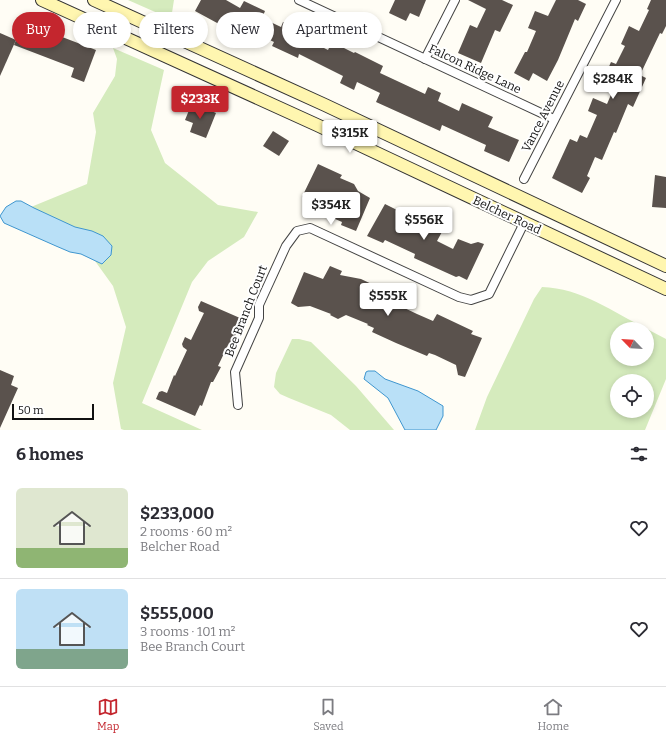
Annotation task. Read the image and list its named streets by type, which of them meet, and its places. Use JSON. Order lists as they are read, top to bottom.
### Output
{
  "streets": {
    "main road": ["Belcher Road"],
    "street": ["Falcon Ridge Lane", "Vance Avenue", "Bee Branch Court"]
  },
  "crossings": [
    ["Falcon Ridge Lane", "Vance Avenue"],
    ["Belcher Road", "Bee Branch Court"]
  ],
  "scale_bar": "50 m",
  "north": "top left",
  "page": {
    "chip": [
      "Buy",
      "Rent",
      "Filters",
      "New",
      "Apartment"
    ],
    "price": [
      "$284K",
      "$233K",
      "$315K",
      "$354K",
      "$556K",
      "$555K"
    ],
    "scale": "50 m",
    "heading": "6 homes",
    "list": [
      {
        "name": "$233,000",
        "note": "2 rooms · 60 m² · Belcher Road"
      },
      {
        "name": "$555,000",
        "note": "3 rooms · 101 m² · Bee Branch Court"
      }
    ],
    "tabs": ["Map", "Saved", "Home"]
  }
}
